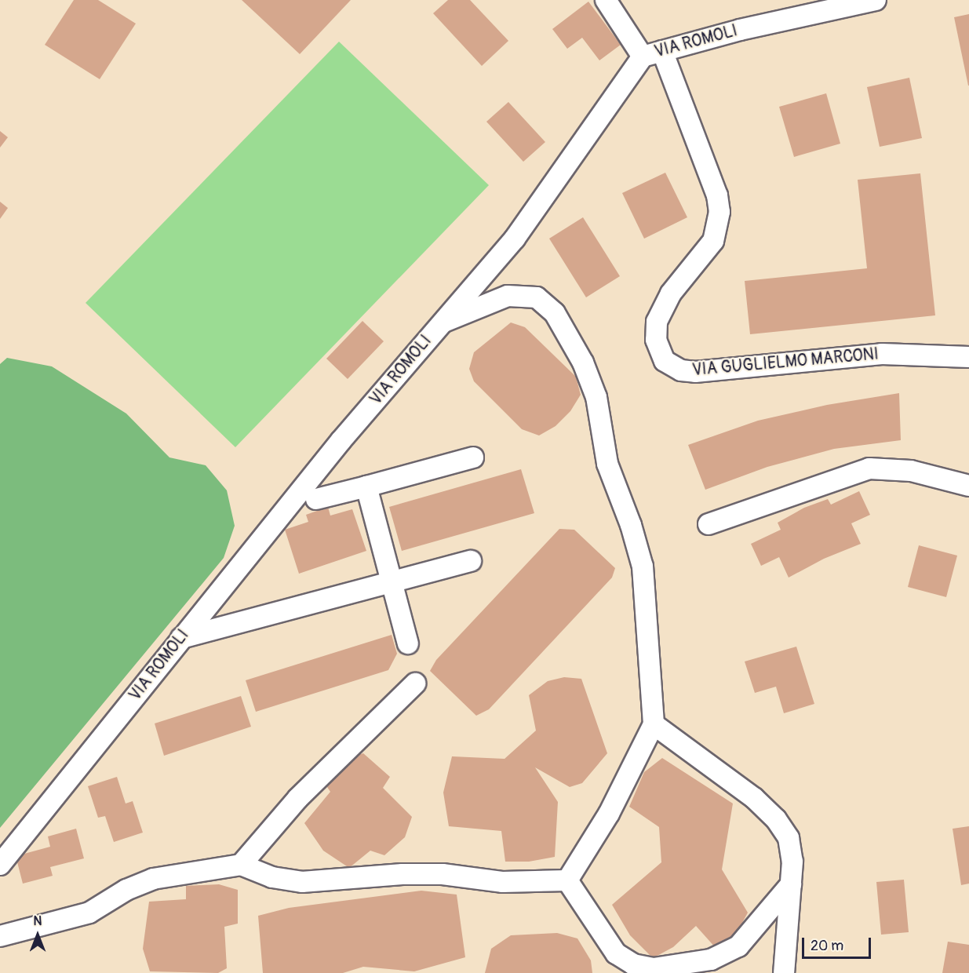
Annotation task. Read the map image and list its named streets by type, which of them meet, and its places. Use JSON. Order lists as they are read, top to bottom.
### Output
{
  "streets": {
    "street": ["VIA ROMOLI", "VIA GUGLIELMO MARCONI"]
  },
  "crossings": [
    ["VIA ROMOLI", "VIA GUGLIELMO MARCONI"]
  ],
  "scale_bar": "20 m",
  "north": "top"
}
